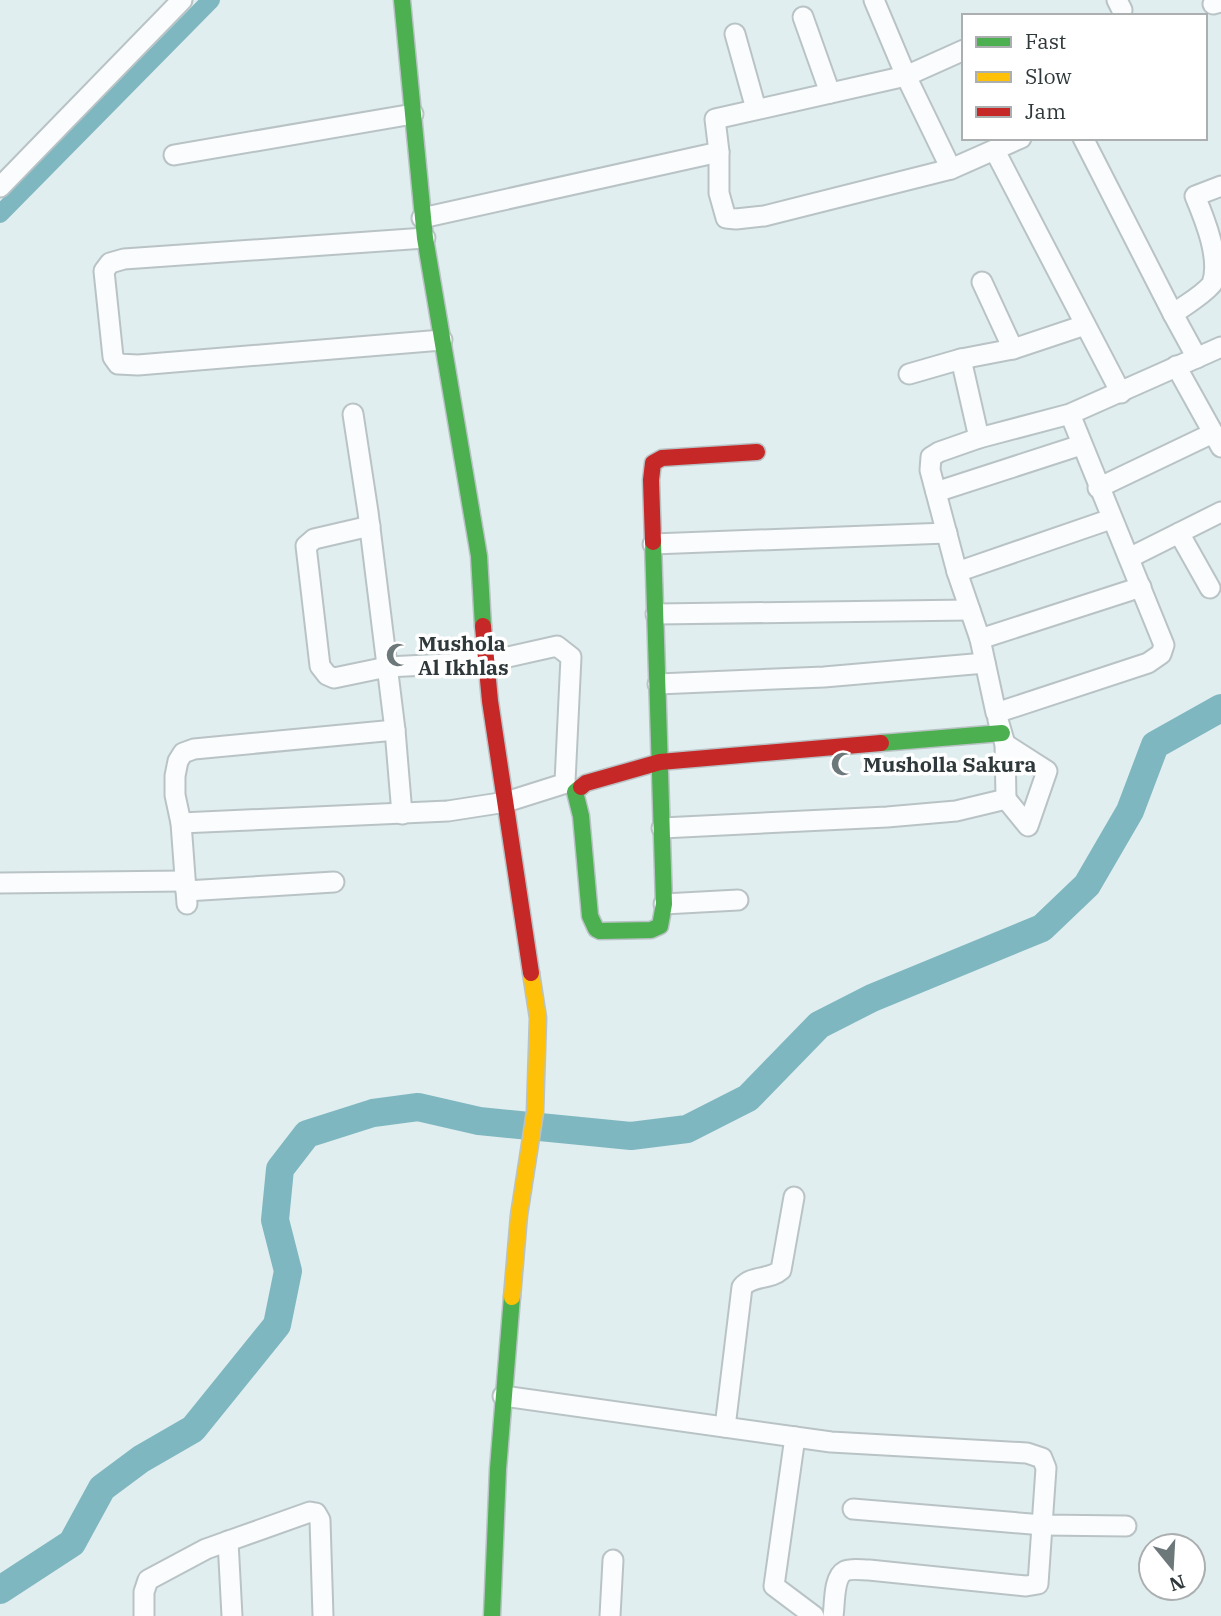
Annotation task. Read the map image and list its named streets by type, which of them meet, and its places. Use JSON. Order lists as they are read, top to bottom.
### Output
{
  "places": {
    "mosque": ["Mushola Al Ikhlas", "Musholla Sakura"]
  },
  "legend": ["Fast", "Slow", "Jam"],
  "north": "bottom"
}
